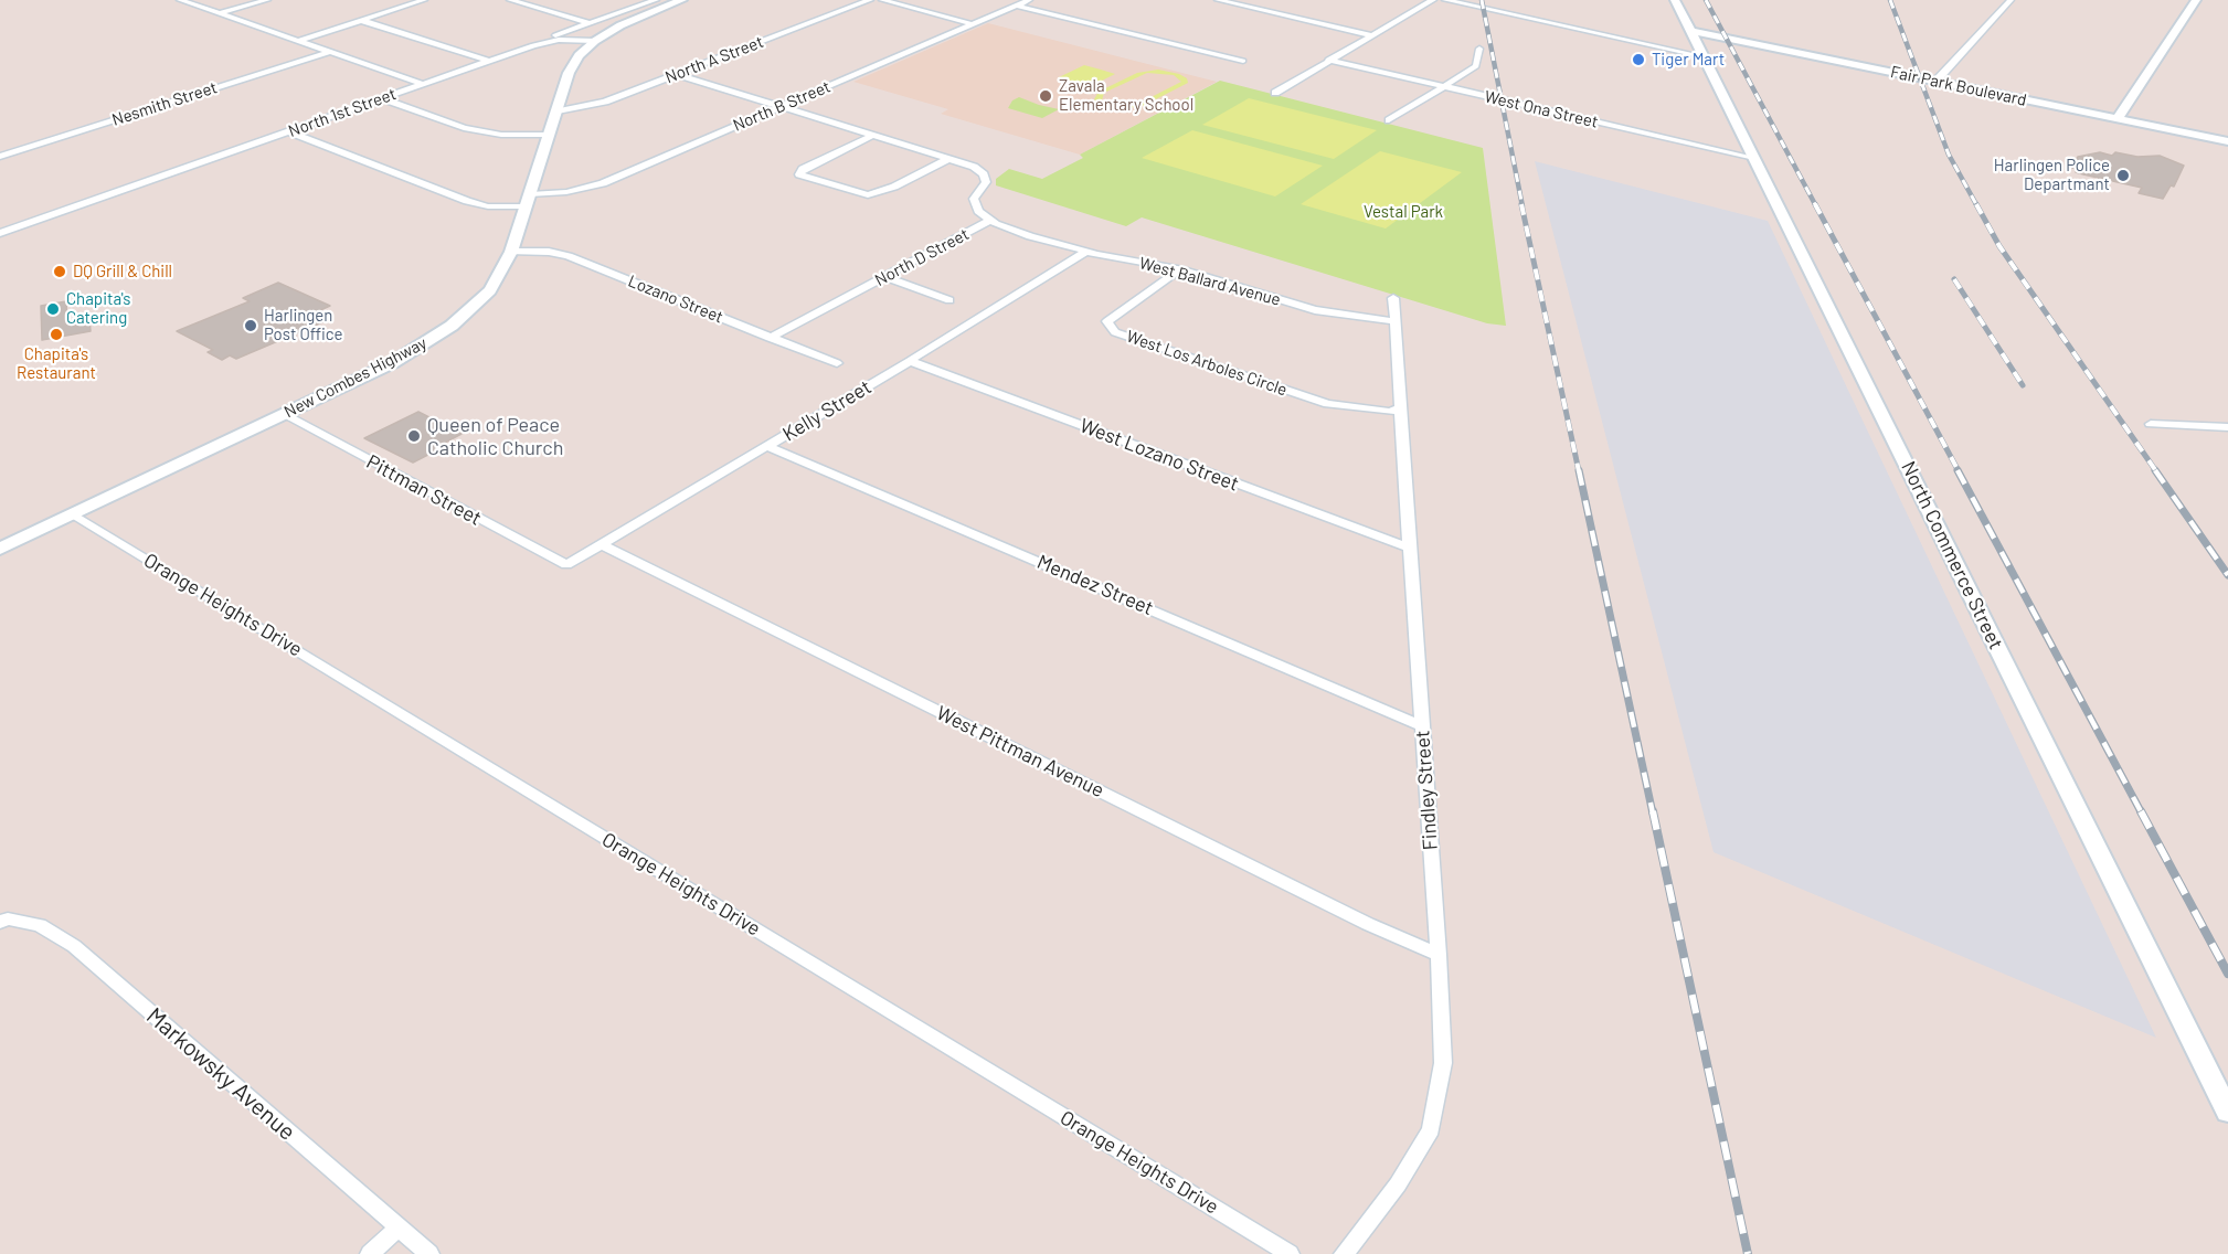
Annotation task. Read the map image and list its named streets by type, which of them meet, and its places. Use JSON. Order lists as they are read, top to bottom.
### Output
{
  "streets": {
    "street": [
      "North A Street",
      "Fair Park Boulevard",
      "Nesmith Street",
      "North B Street",
      "West Ona Street",
      "North 1st Street",
      "North D Street",
      "West Ballard Avenue",
      "Lozano Street",
      "West Los Arboles Circle",
      "New Combes Highway",
      "Kelly Street",
      "West Lozano Street",
      "Pittman Street",
      "North Commerce Street",
      "Mendez Street",
      "Orange Heights Drive",
      "West Pittman Avenue",
      "Findley Street",
      "Markowsky Avenue"
    ]
  },
  "crossings": [
    ["North A Street", "New Combes Highway"],
    ["Fair Park Boulevard", "North Commerce Street"],
    ["North B Street", "North 1st Street"],
    ["North B Street", "New Combes Highway"],
    ["West Ona Street", "North Commerce Street"],
    ["North 1st Street", "New Combes Highway"],
    ["North D Street", "West Ballard Avenue"],
    ["North D Street", "Lozano Street"],
    ["West Ballard Avenue", "West Los Arboles Circle"],
    ["West Ballard Avenue", "Kelly Street"],
    ["West Ballard Avenue", "Findley Street"],
    ["Lozano Street", "New Combes Highway"],
    ["West Los Arboles Circle", "Findley Street"],
    ["New Combes Highway", "Pittman Street"],
    ["New Combes Highway", "Orange Heights Drive"],
    ["Kelly Street", "West Lozano Street"],
    ["Kelly Street", "Pittman Street"],
    ["Kelly Street", "Mendez Street"],
    ["Kelly Street", "West Pittman Avenue"],
    ["West Lozano Street", "Findley Street"],
    ["Mendez Street", "Findley Street"],
    ["West Pittman Avenue", "Findley Street"]
  ],
  "parks": ["Vestal Park"],
  "places": [
    "Tiger Mart",
    "Zavala Elementary School",
    "Harlingen Police Departmant",
    "DQ Grill & Chill",
    "Chapita's Catering",
    "Harlingen Post Office",
    "Chapita's Restaurant",
    "Queen of Peace Catholic Church"
  ]
}
